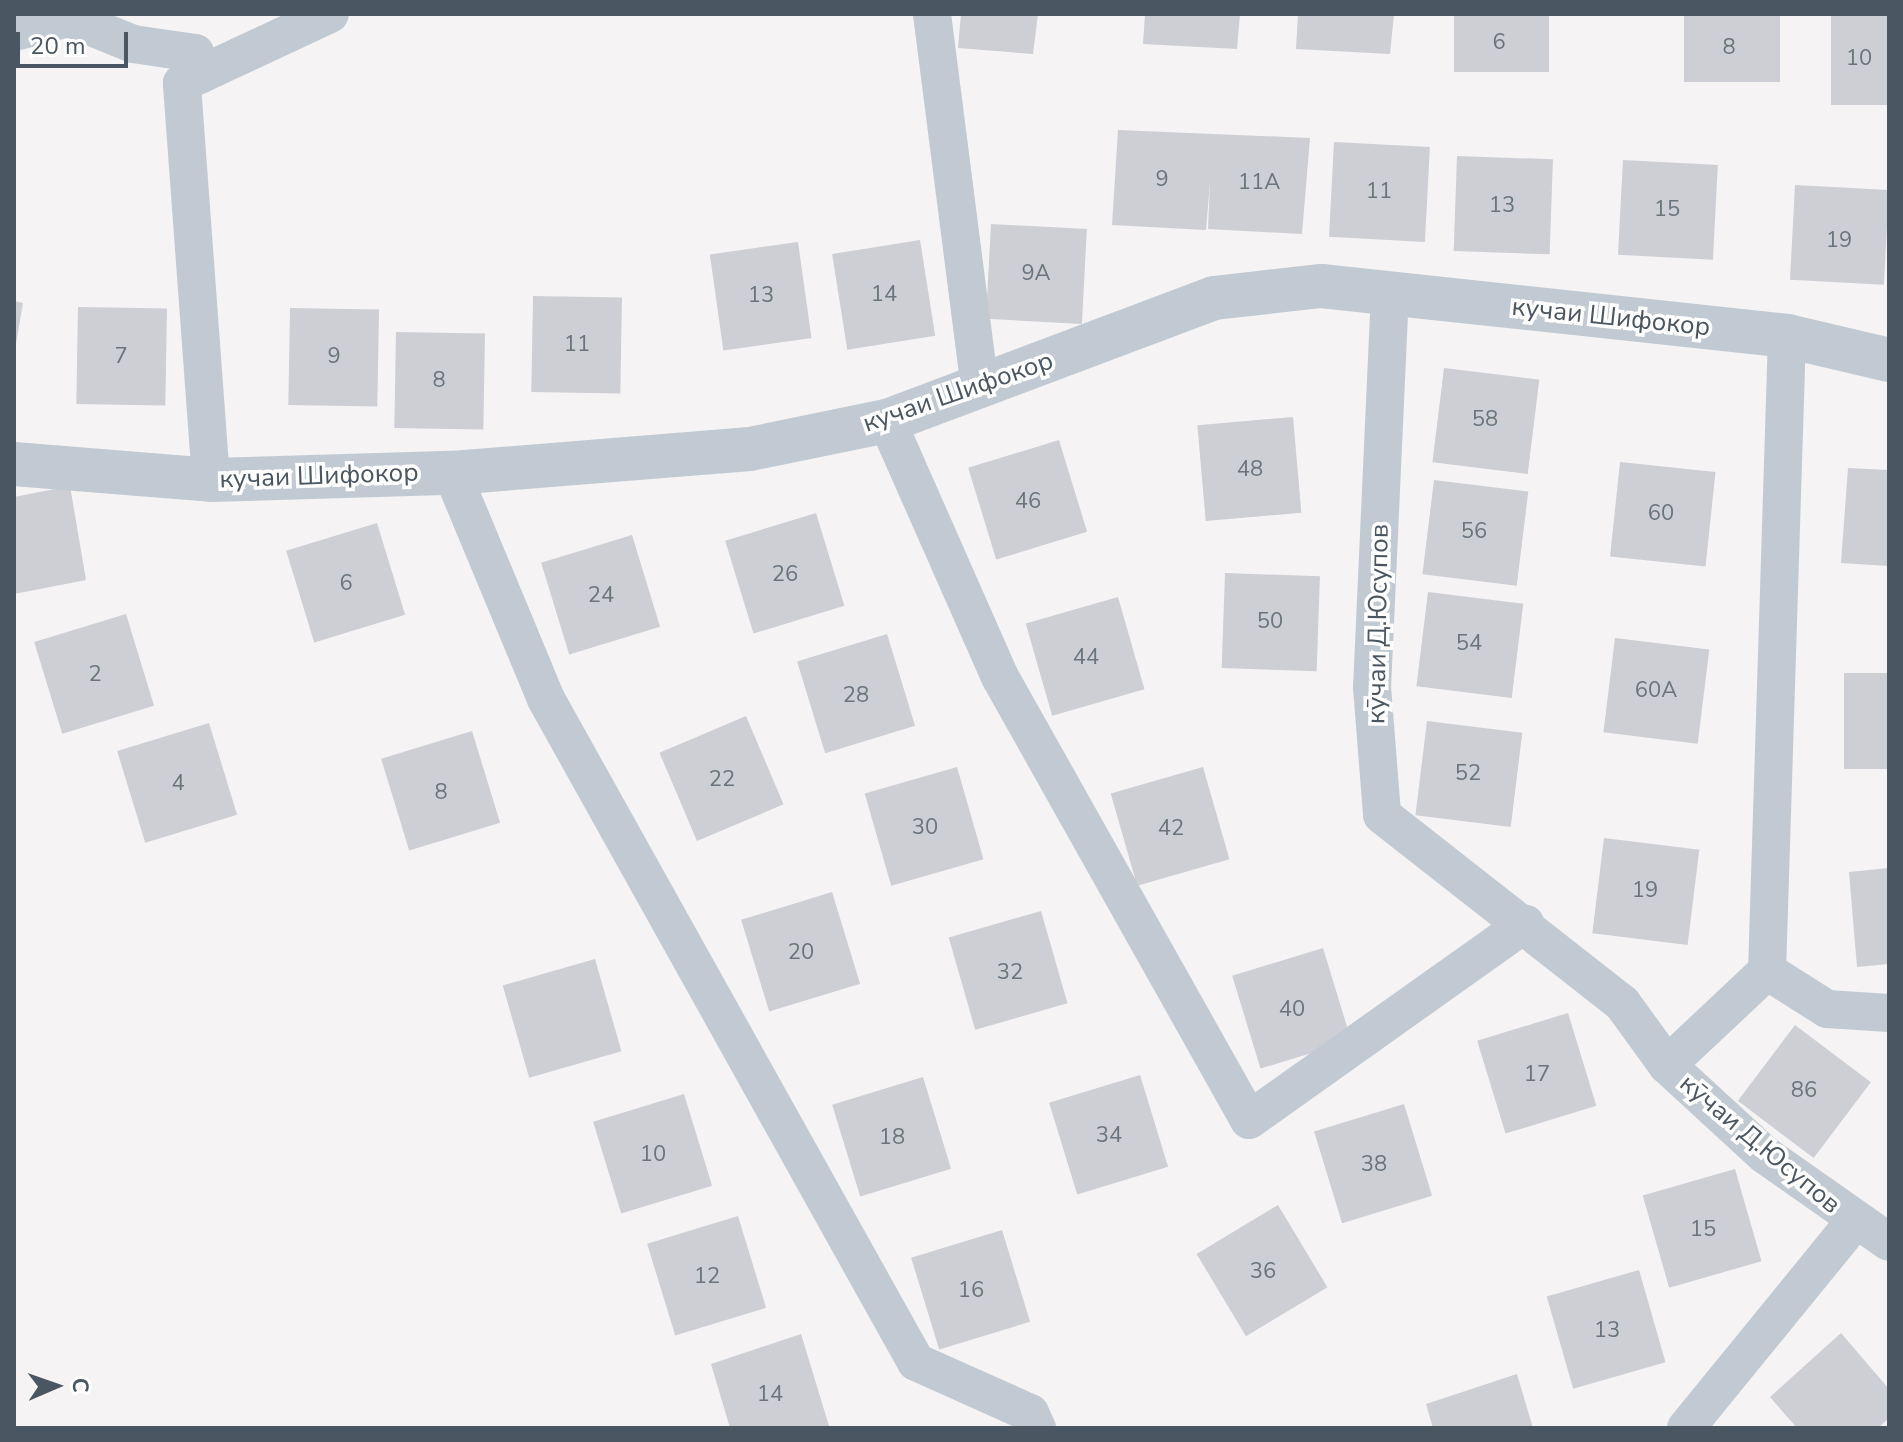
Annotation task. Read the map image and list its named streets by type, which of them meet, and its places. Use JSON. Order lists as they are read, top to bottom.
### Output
{
  "streets": {
    "street": ["кучаи Шифокор", "кӯчаи Д.Юсупов"]
  },
  "crossings": [
    ["кучаи Шифокор", "кӯчаи Д.Юсупов"]
  ],
  "house_numbers": [
    "6",
    "8",
    "10",
    "9",
    "11А",
    "11",
    "13",
    "15",
    "19",
    "9А",
    "14",
    "13",
    "11",
    "7",
    "9",
    "8",
    "58",
    "48",
    "46",
    "60",
    "56",
    "26",
    "6",
    "24",
    "50",
    "54",
    "44",
    "2",
    "60А",
    "28",
    "52",
    "22",
    "4",
    "8",
    "30",
    "42",
    "19",
    "20",
    "32",
    "40",
    "17",
    "86",
    "34",
    "18",
    "10",
    "38",
    "15",
    "36",
    "12",
    "16",
    "13",
    "14"
  ],
  "scale_bar": "20 m",
  "north": "right"
}
